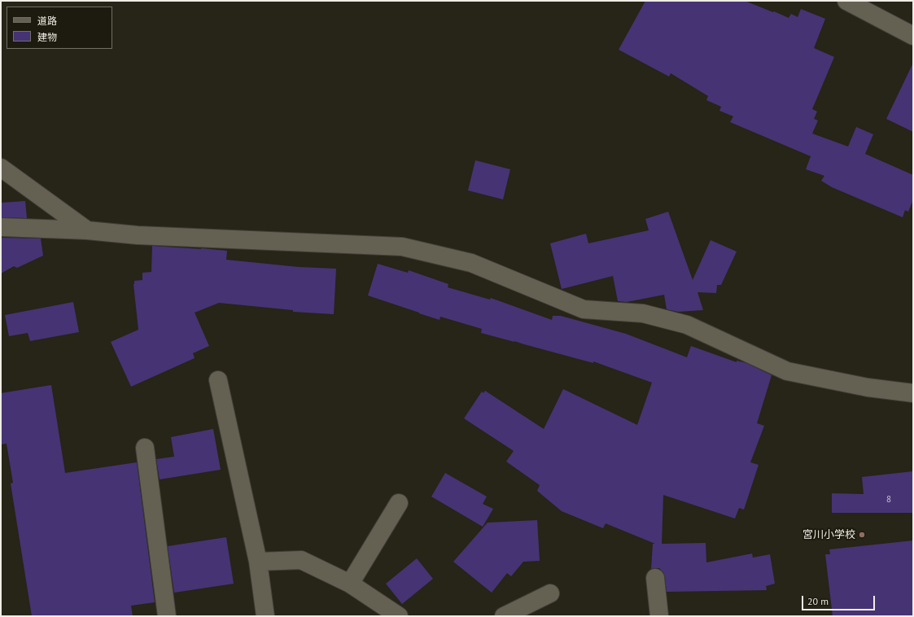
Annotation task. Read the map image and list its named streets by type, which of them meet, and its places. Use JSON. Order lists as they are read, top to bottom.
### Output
{
  "places": ["宮川小学校"],
  "house_numbers": ["8"],
  "legend": ["道路", "建物"],
  "scale_bar": "20 m"
}
